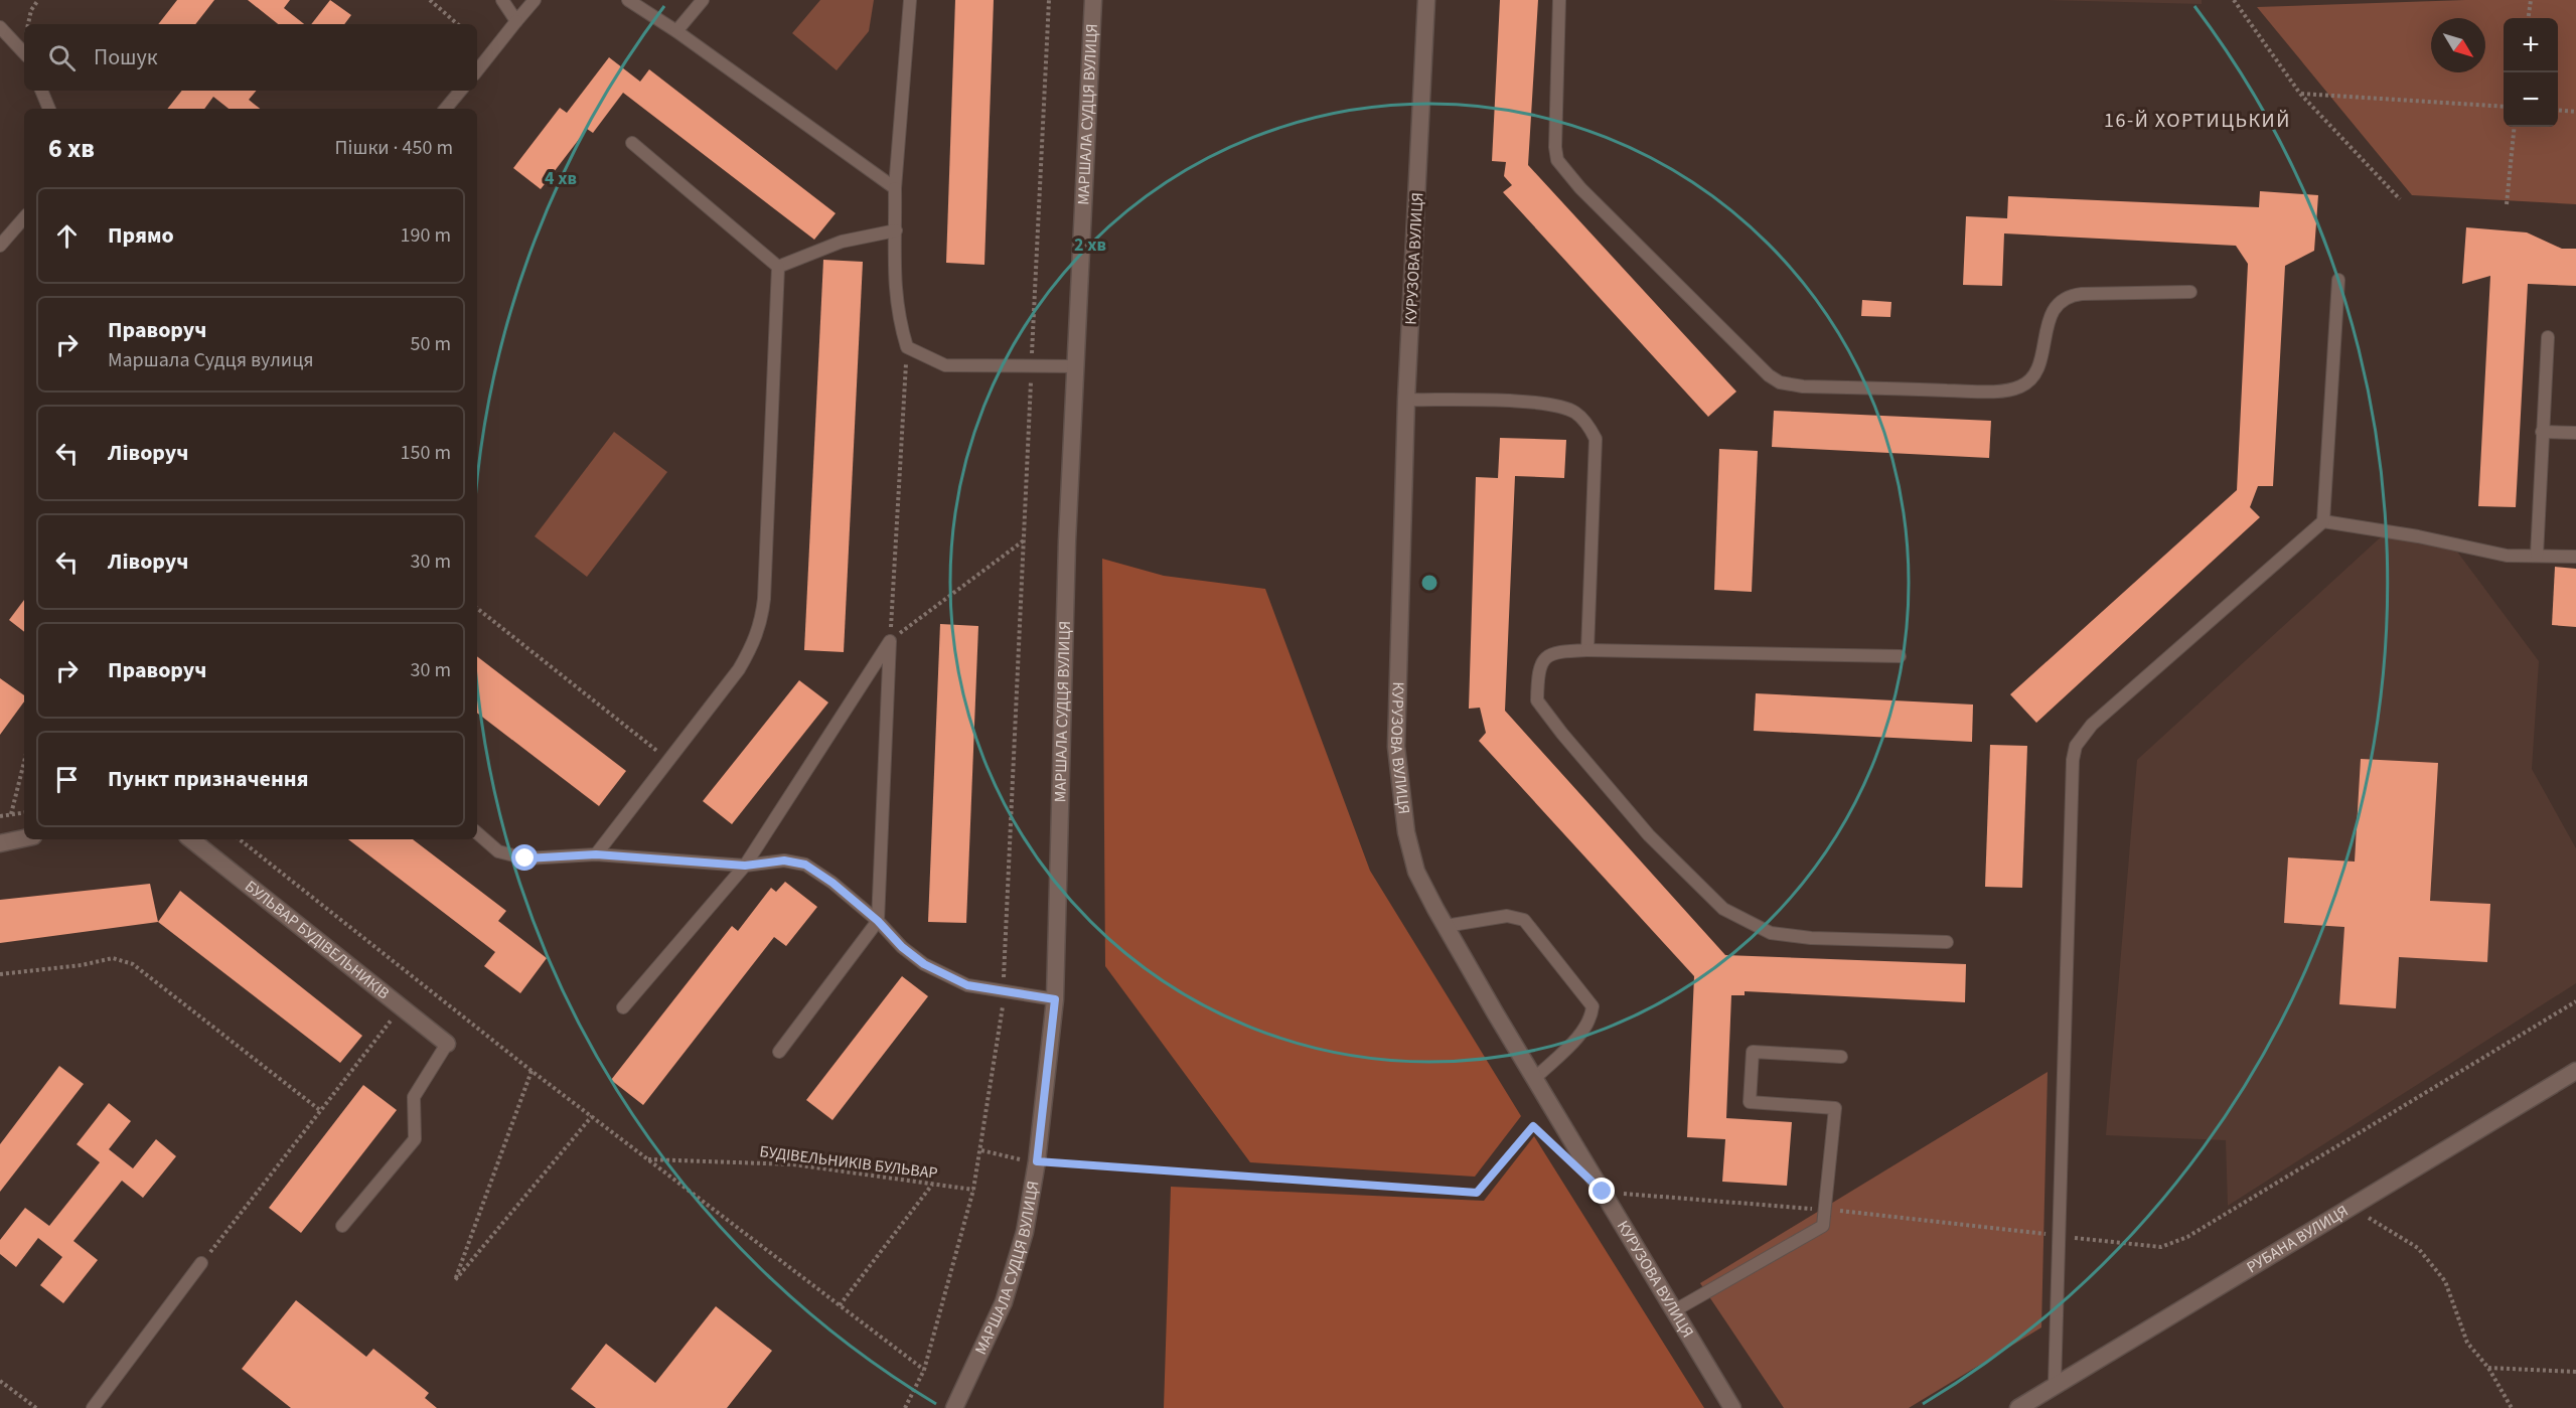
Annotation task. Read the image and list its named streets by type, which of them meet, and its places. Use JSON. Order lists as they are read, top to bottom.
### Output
{
  "streets": {
    "street": [
      "МАРШАЛА СУДЦЯ ВУЛИЦЯ",
      "КУРУЗОВА ВУЛИЦЯ",
      "БУЛЬВАР БУДІВЕЛЬНИКІВ",
      "РУБАНА ВУЛИЦЯ"
    ],
    "path": ["БУДІВЕЛЬНИКІВ БУЛЬВАР"]
  },
  "districts": ["16-Й ХОРТИЦЬКИЙ"],
  "north": "bottom right",
  "page": {
    "map_buttons": ["+", "−"],
    "search": "Пошук",
    "heading": ["6 хв", "Пішки · 450 m"],
    "list": [
      ["Прямо", "190 m"],
      ["Праворуч", "Маршала Судця вулиця", "50 m"],
      ["Ліворуч", "150 m"],
      ["Ліворуч", "30 m"],
      ["Праворуч", "30 m"],
      "Пункт призначення"
    ]
  },
  "rings": ["4 хв", "2 хв"]
}
